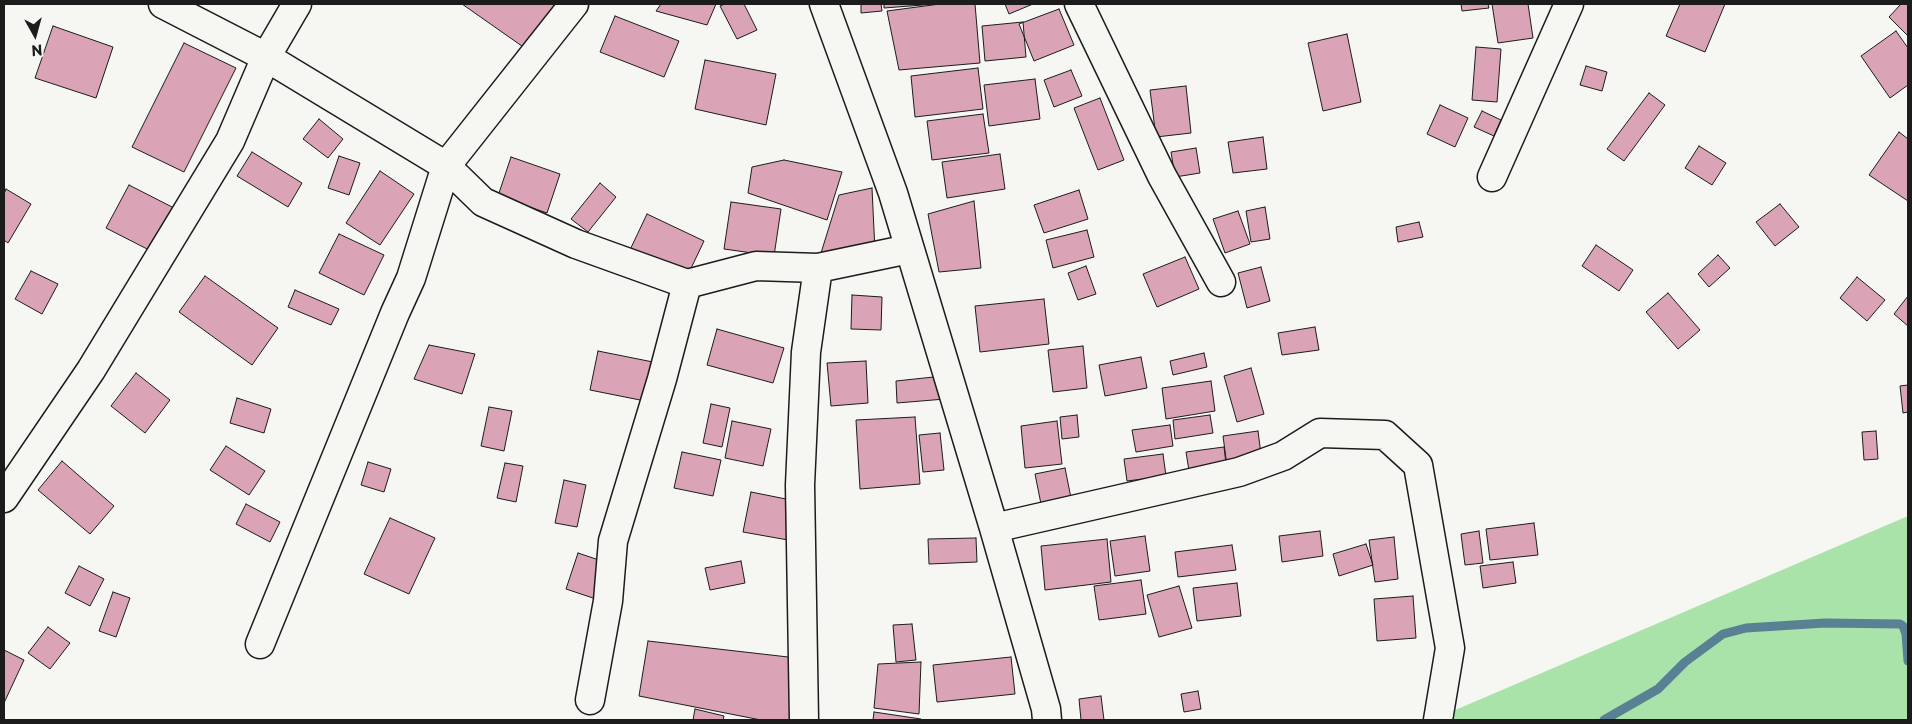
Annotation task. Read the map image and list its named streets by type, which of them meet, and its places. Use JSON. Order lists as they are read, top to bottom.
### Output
{
  "north": "bottom"
}
